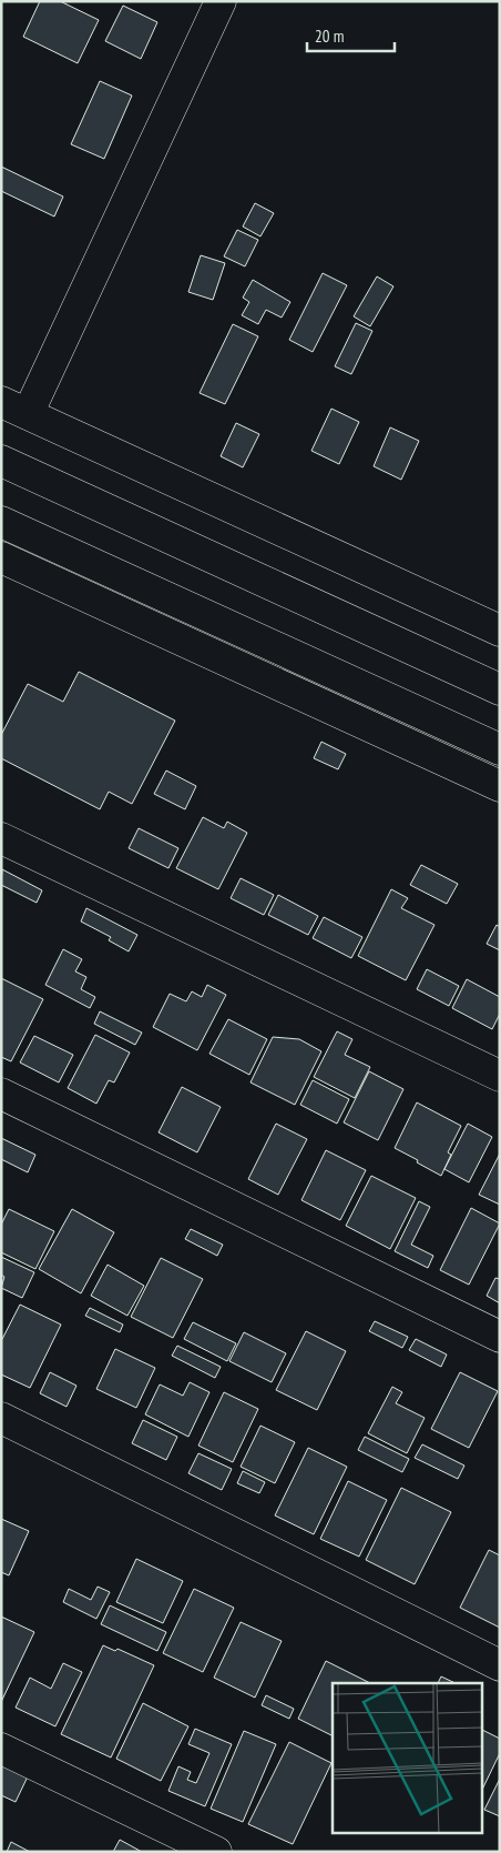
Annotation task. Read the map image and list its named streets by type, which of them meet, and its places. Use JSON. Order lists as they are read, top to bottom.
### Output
{
  "scale_bar": "20 m"
}
